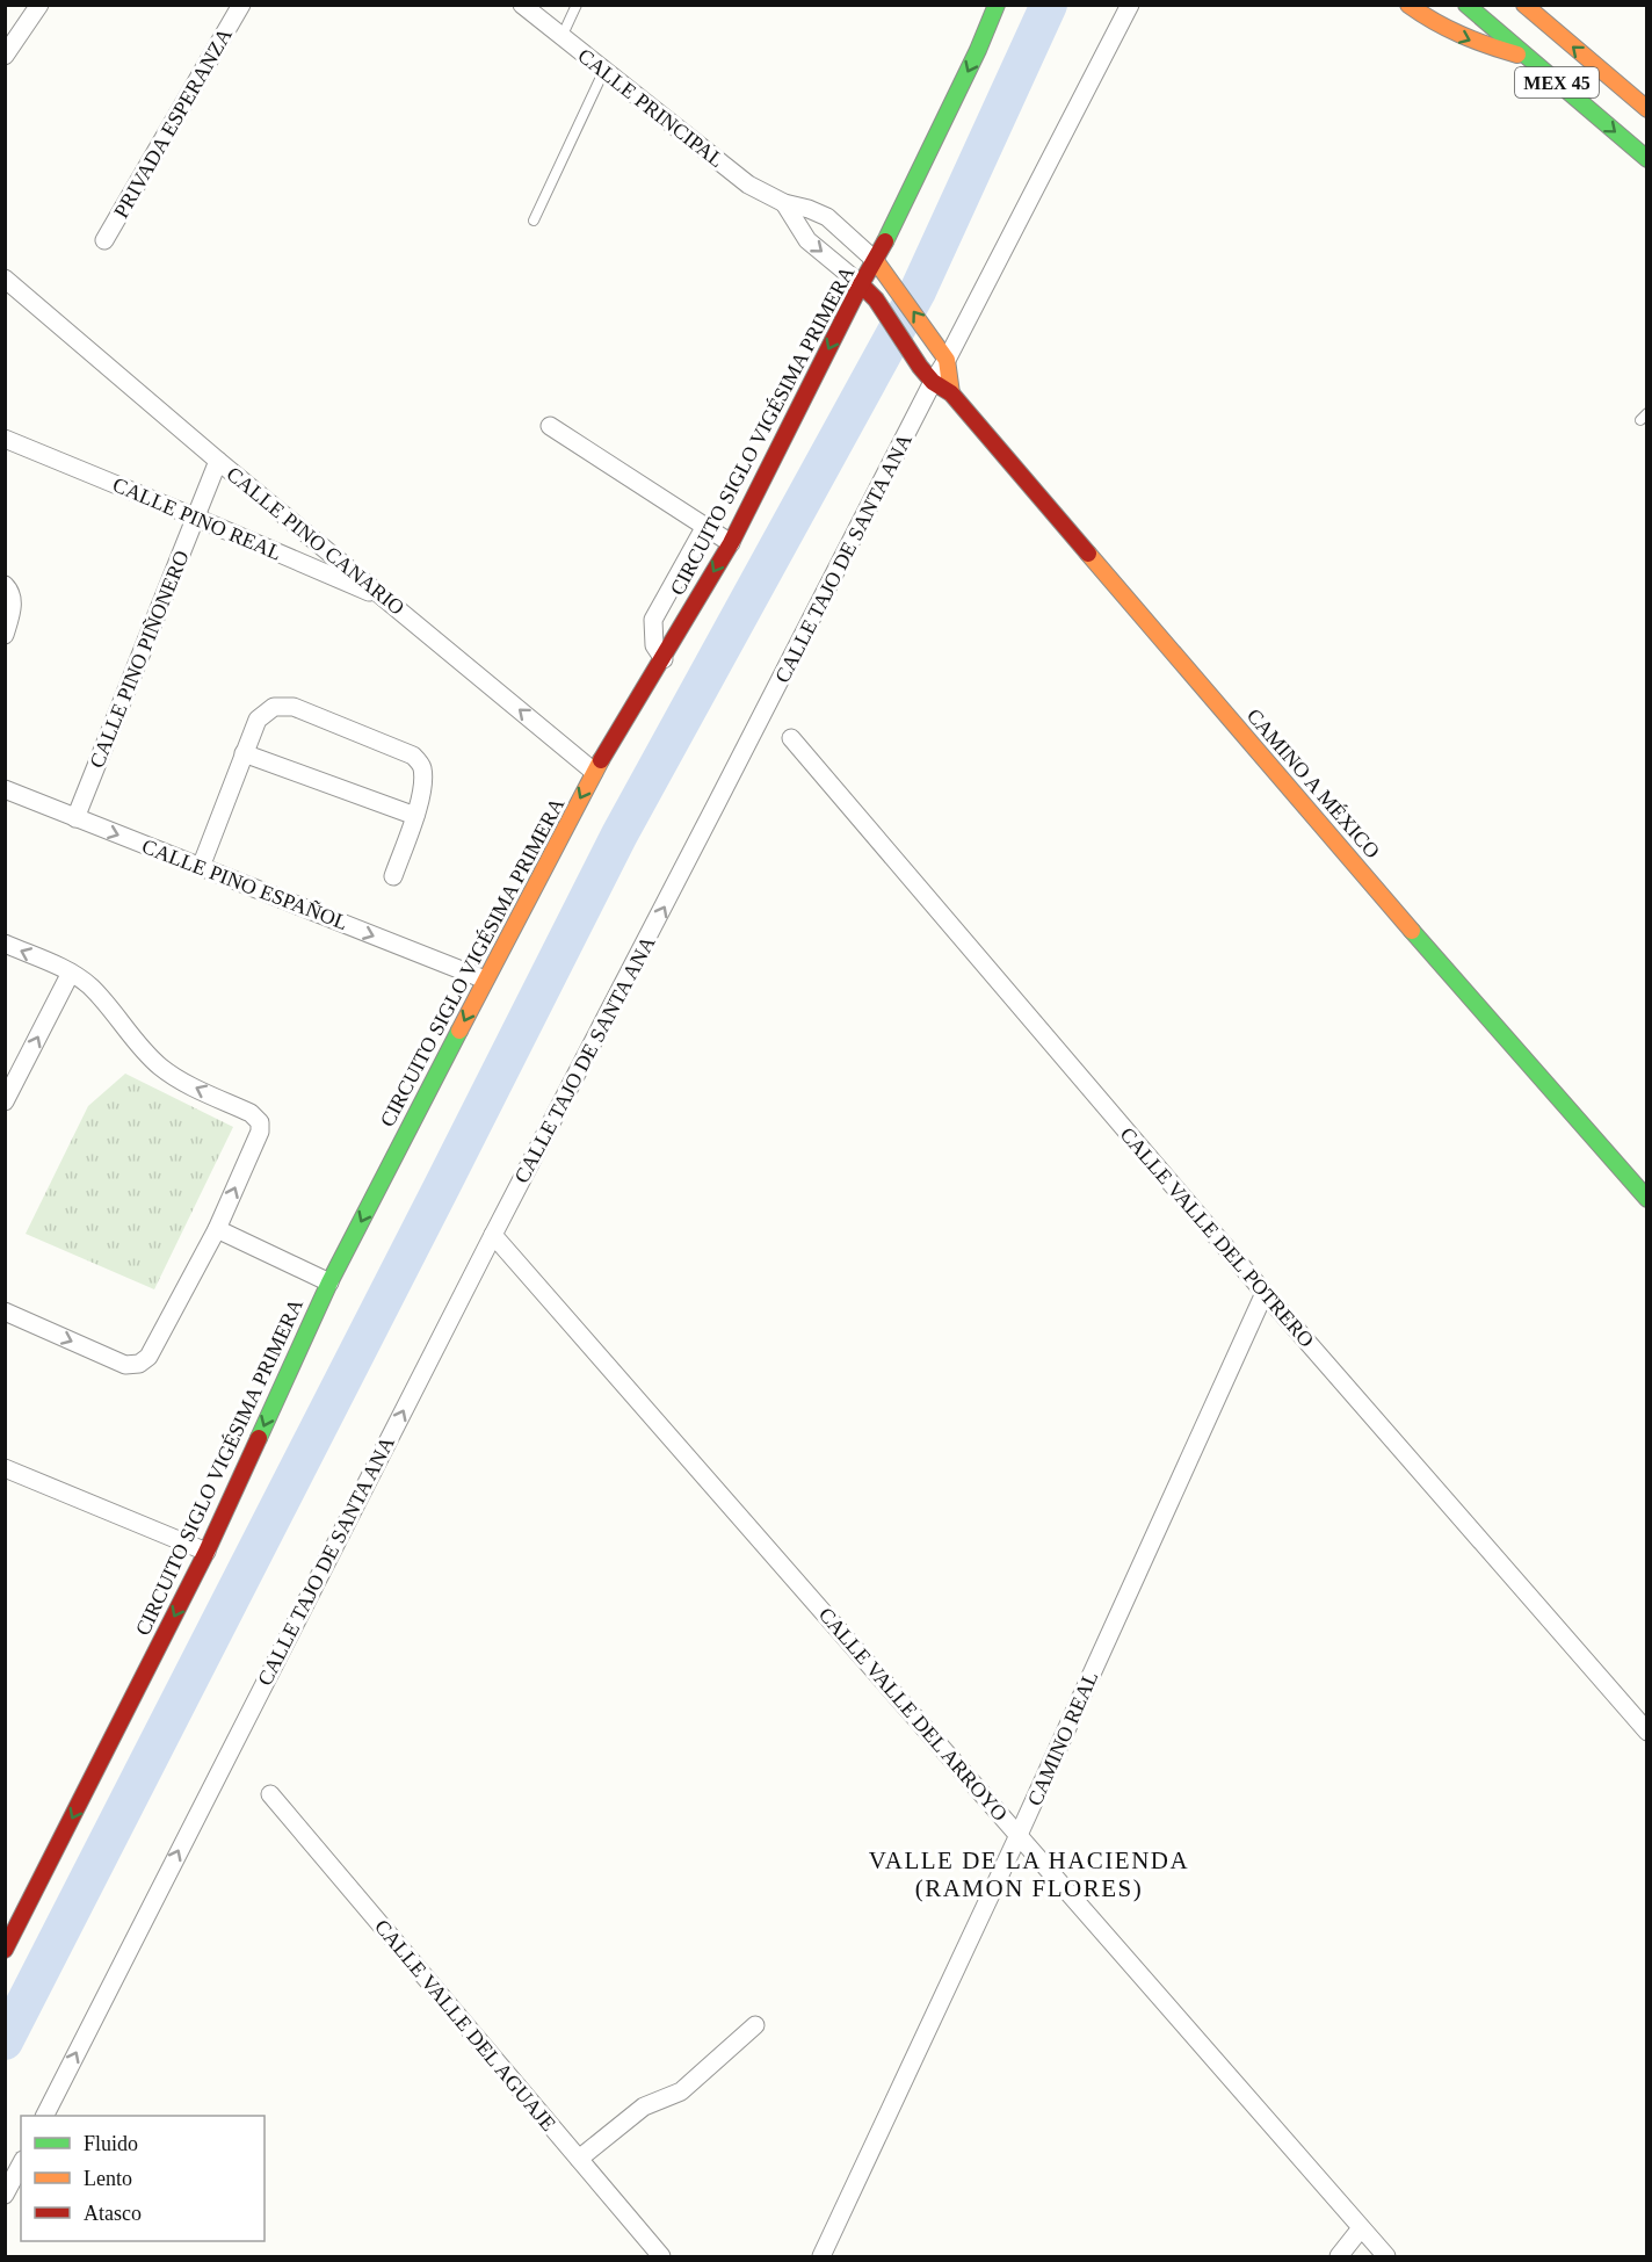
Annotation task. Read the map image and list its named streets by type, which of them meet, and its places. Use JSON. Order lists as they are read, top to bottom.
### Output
{
  "streets": {
    "main road": [
      "MEX 45",
      "CALLE PRINCIPAL",
      "CIRCUITO SIGLO VIGÉSIMA PRIMERA",
      "CAMINO A MÉXICO"
    ],
    "street": [
      "PRIVADA ESPERANZA",
      "CALLE PINO REAL",
      "CALLE PINO CANARIO",
      "CALLE TAJO DE SANTA ANA",
      "CALLE PINO PIÑONERO",
      "CALLE PINO ESPAÑOL",
      "CALLE VALLE DEL POTRERO",
      "CALLE VALLE DEL ARROYO",
      "CAMINO REAL",
      "CALLE VALLE DEL AGUAJE"
    ]
  },
  "crossings": [
    ["CALLE PRINCIPAL", "CIRCUITO SIGLO VIGÉSIMA PRIMERA"],
    ["CALLE PRINCIPAL", "CALLE TAJO DE SANTA ANA"],
    ["CIRCUITO SIGLO VIGÉSIMA PRIMERA", "CALLE PINO CANARIO"],
    ["CIRCUITO SIGLO VIGÉSIMA PRIMERA", "CAMINO A MÉXICO"],
    ["CIRCUITO SIGLO VIGÉSIMA PRIMERA", "CALLE PINO ESPAÑOL"],
    ["CALLE PINO REAL", "CALLE PINO CANARIO"],
    ["CALLE PINO REAL", "CALLE PINO PIÑONERO"],
    ["CALLE PINO CANARIO", "CALLE PINO PIÑONERO"],
    ["CALLE TAJO DE SANTA ANA", "CAMINO A MÉXICO"],
    ["CALLE TAJO DE SANTA ANA", "CALLE VALLE DEL ARROYO"],
    ["CALLE PINO PIÑONERO", "CALLE PINO ESPAÑOL"],
    ["CALLE VALLE DEL POTRERO", "CAMINO REAL"],
    ["CALLE VALLE DEL ARROYO", "CAMINO REAL"]
  ],
  "one_way": ["CIRCUITO SIGLO VIGÉSIMA PRIMERA", "CALLE TAJO DE SANTA ANA"],
  "districts": ["VALLE DE LA HACIENDA (RAMON FLORES)"],
  "legend": ["Fluido", "Lento", "Atasco"]
}
